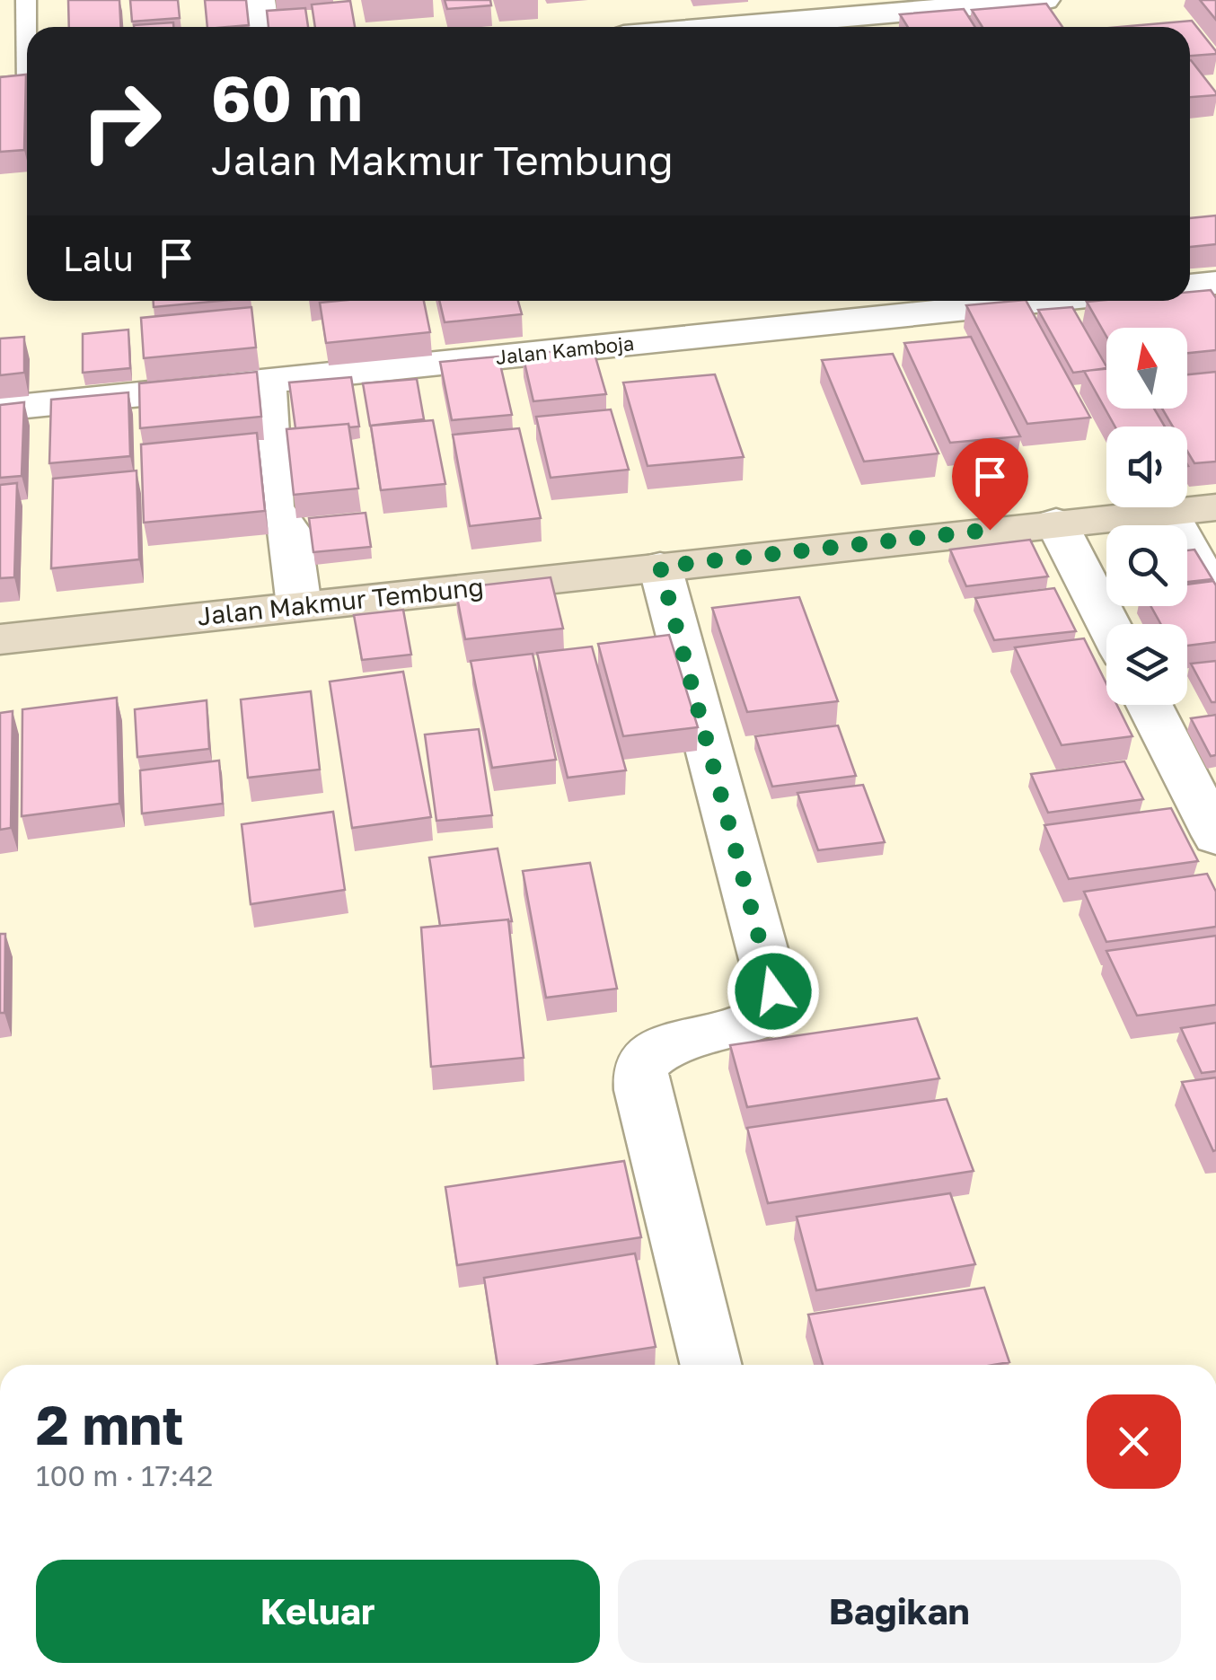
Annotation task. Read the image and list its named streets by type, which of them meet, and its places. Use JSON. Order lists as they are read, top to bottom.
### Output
{
  "streets": {
    "street": ["Jalan Kamboja", "Jalan Makmur Tembung"]
  },
  "north": "top",
  "page": {
    "turn": ["60 m", "Jalan Makmur Tembung"],
    "then": "Lalu",
    "heading": ["2 mnt", "100 m · 17:42"],
    "buttons": ["Keluar", "Bagikan"]
  }
}
